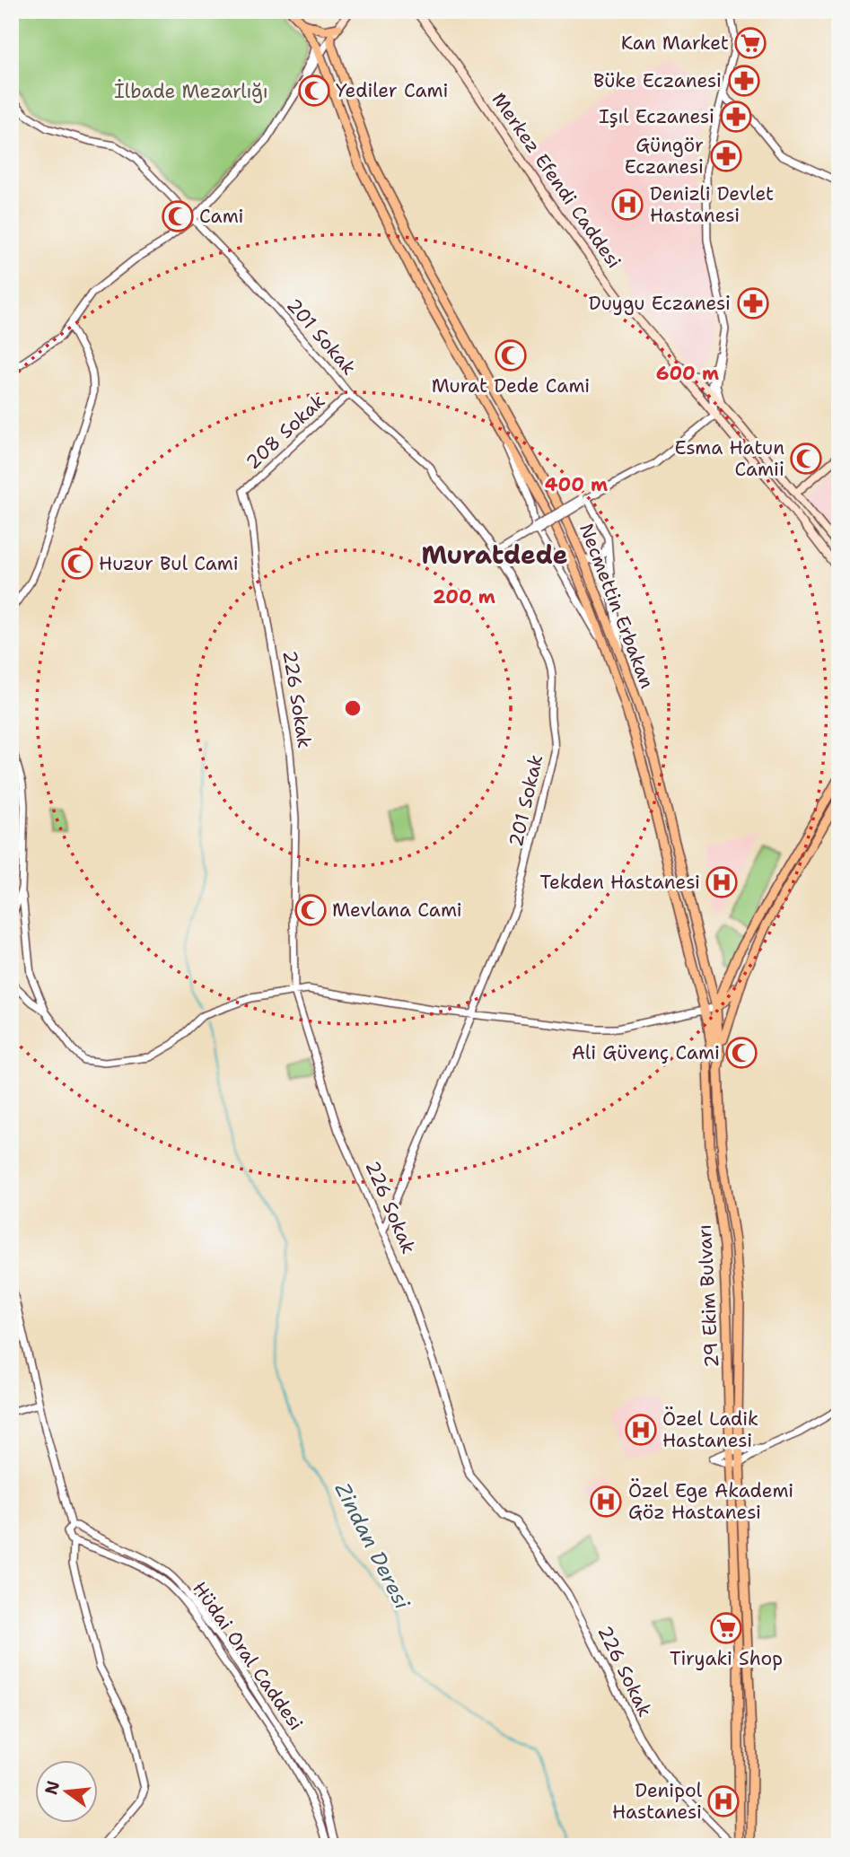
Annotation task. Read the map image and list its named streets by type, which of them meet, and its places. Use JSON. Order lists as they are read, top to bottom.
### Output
{
  "streets": {
    "main road": ["Merkez Efendi Caddesi", "Necmettin Erbakan", "29 Ekim Bulvarı"],
    "street": [
      "201 Sokak",
      "208 Sokak",
      "226 Sokak",
      "Hüdai Oral Caddesi"
    ]
  },
  "crossings": [
    ["201 Sokak", "208 Sokak"],
    ["201 Sokak", "226 Sokak"],
    ["208 Sokak", "226 Sokak"],
    ["Necmettin Erbakan", "29 Ekim Bulvarı"],
    ["226 Sokak", "29 Ekim Bulvarı"]
  ],
  "districts": ["Muratdede"],
  "water": ["Zindan Deresi"],
  "parks": ["İlbade Mezarlığı"],
  "places": {
    "supermarket": ["Kan Market", "Tiryaki Shop"],
    "pharmacy": [
      "Büke Eczanesi",
      "Işıl Eczanesi",
      "Güngör Eczanesi",
      "Duygu Eczanesi"
    ],
    "mosque": [
      "Yediler Cami",
      "Cami",
      "Murat Dede Cami",
      "Esma Hatun Camii",
      "Huzur Bul Cami",
      "Mevlana Cami",
      "Ali Güvenç Cami"
    ],
    "hospital": [
      "Denizli Devlet Hastanesi",
      "Tekden Hastanesi",
      "Özel Ladik Hastanesi",
      "Özel Ege Akademi Göz Hastanesi",
      "Denipol Hastanesi"
    ]
  },
  "north": "left",
  "rings": ["600 m", "400 m", "200 m"]
}
